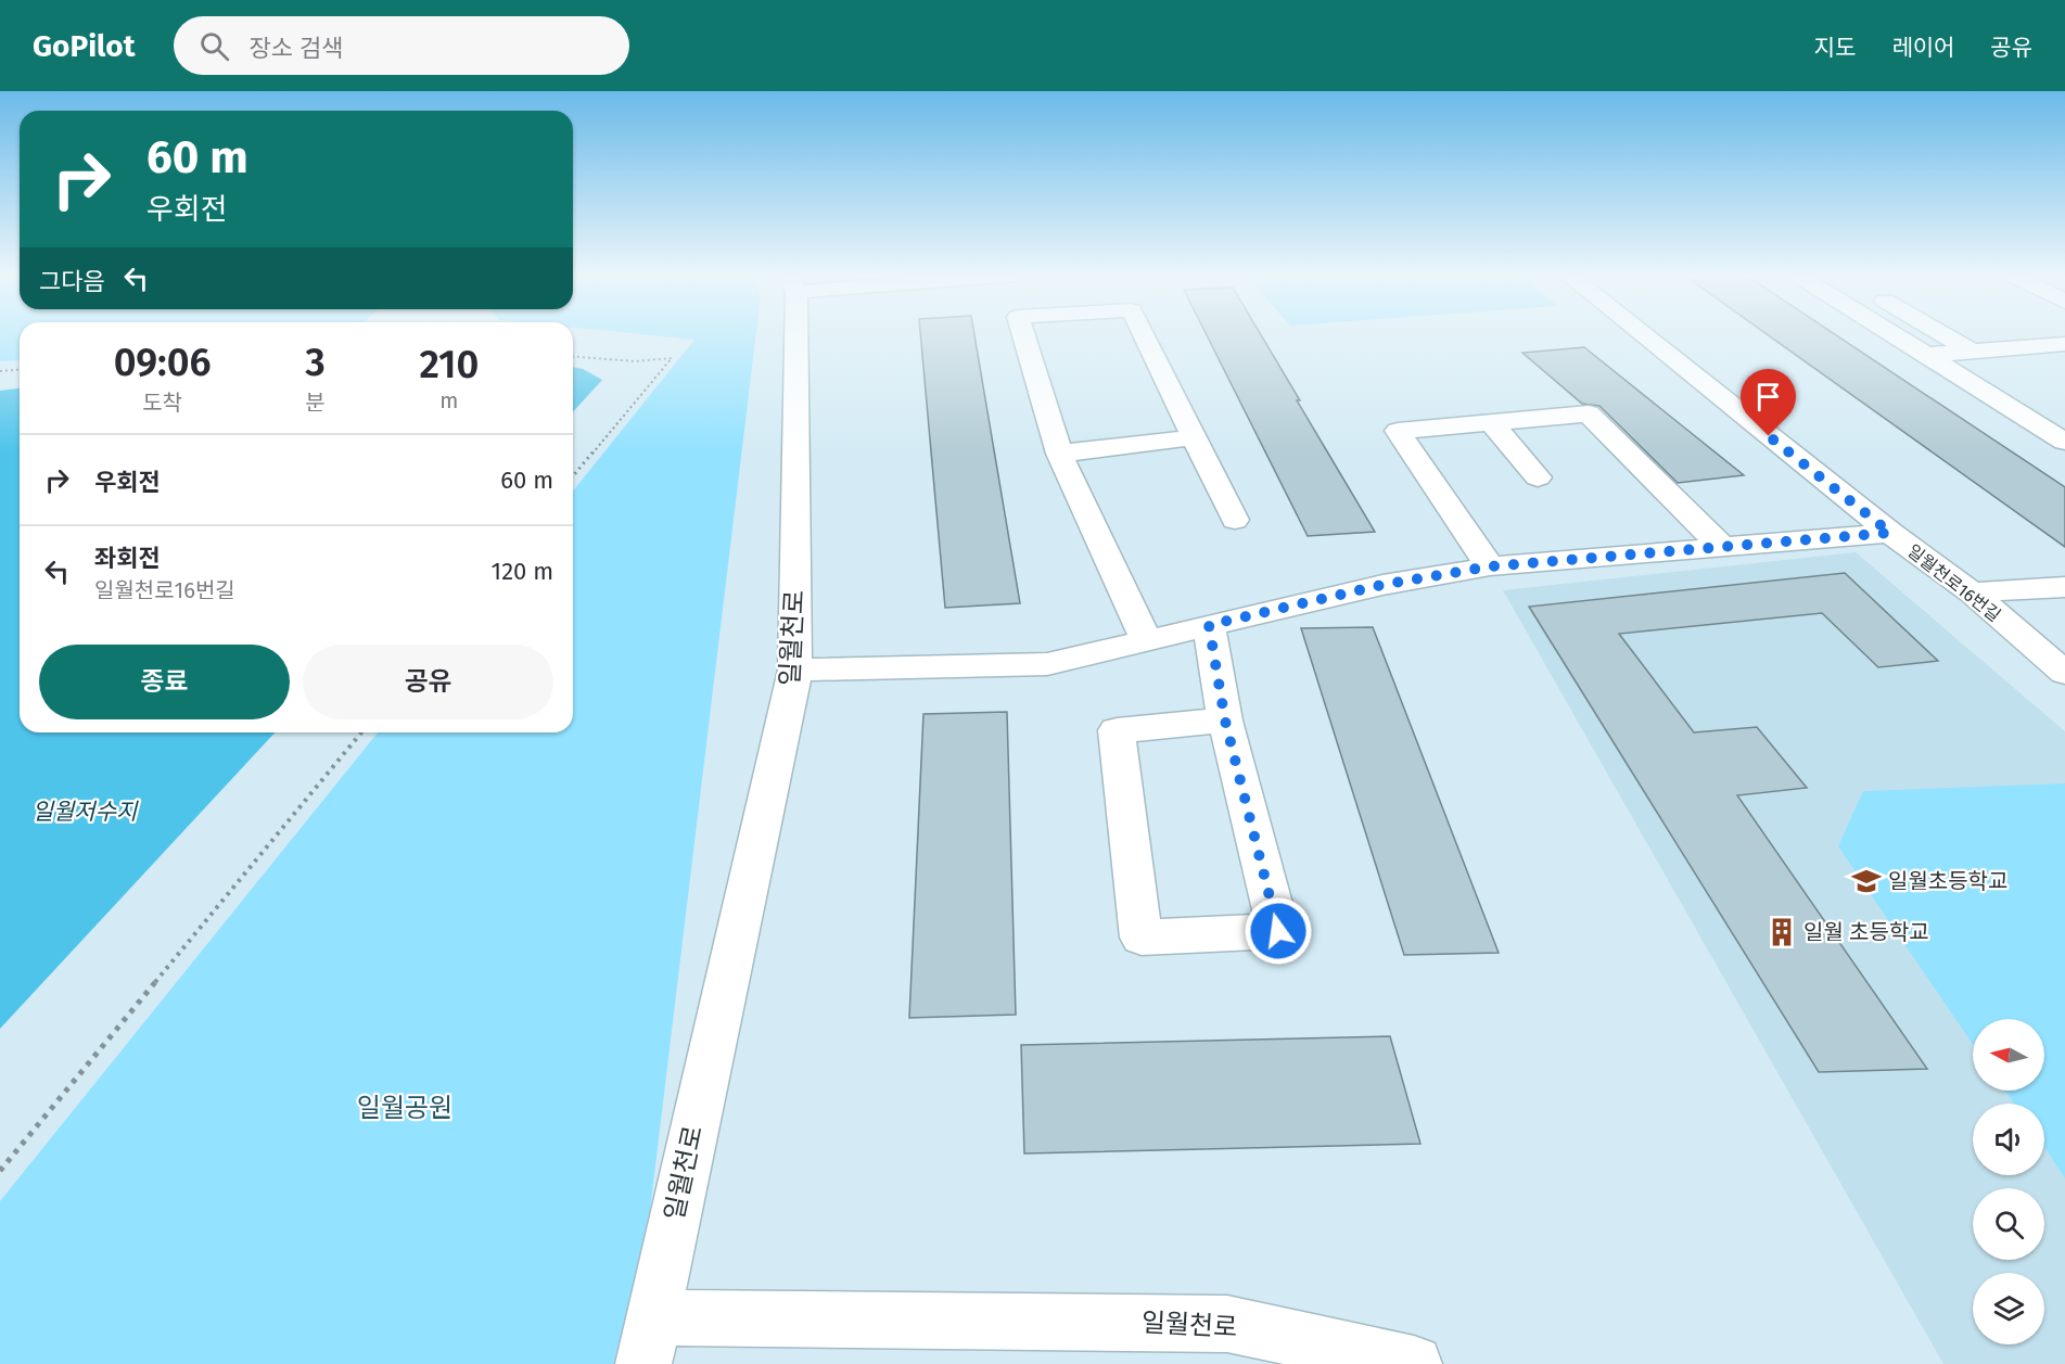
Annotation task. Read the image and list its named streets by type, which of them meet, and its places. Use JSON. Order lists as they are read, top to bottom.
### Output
{
  "streets": {
    "street": ["일월천로16번길", "일월천로"]
  },
  "water": ["일월저수지"],
  "parks": ["일월공원"],
  "places": {
    "school or university": ["일월초등학교"],
    "building": ["일월 초등학교"]
  },
  "north": "left",
  "page": {
    "header": "GoPilot",
    "search": "장소 검색",
    "nav": ["지도", "레이어", "공유"],
    "turn": ["60 m", "우회전"],
    "then": "그다음",
    "eta": [
      "09:06",
      "도착",
      "3",
      "분",
      "210",
      "m"
    ],
    "list": [
      {
        "name": "우회전",
        "value": "60 m"
      },
      {
        "name": "좌회전",
        "note": "일월천로16번길",
        "value": "120 m"
      }
    ],
    "buttons": ["종료", "공유"]
  }
}
